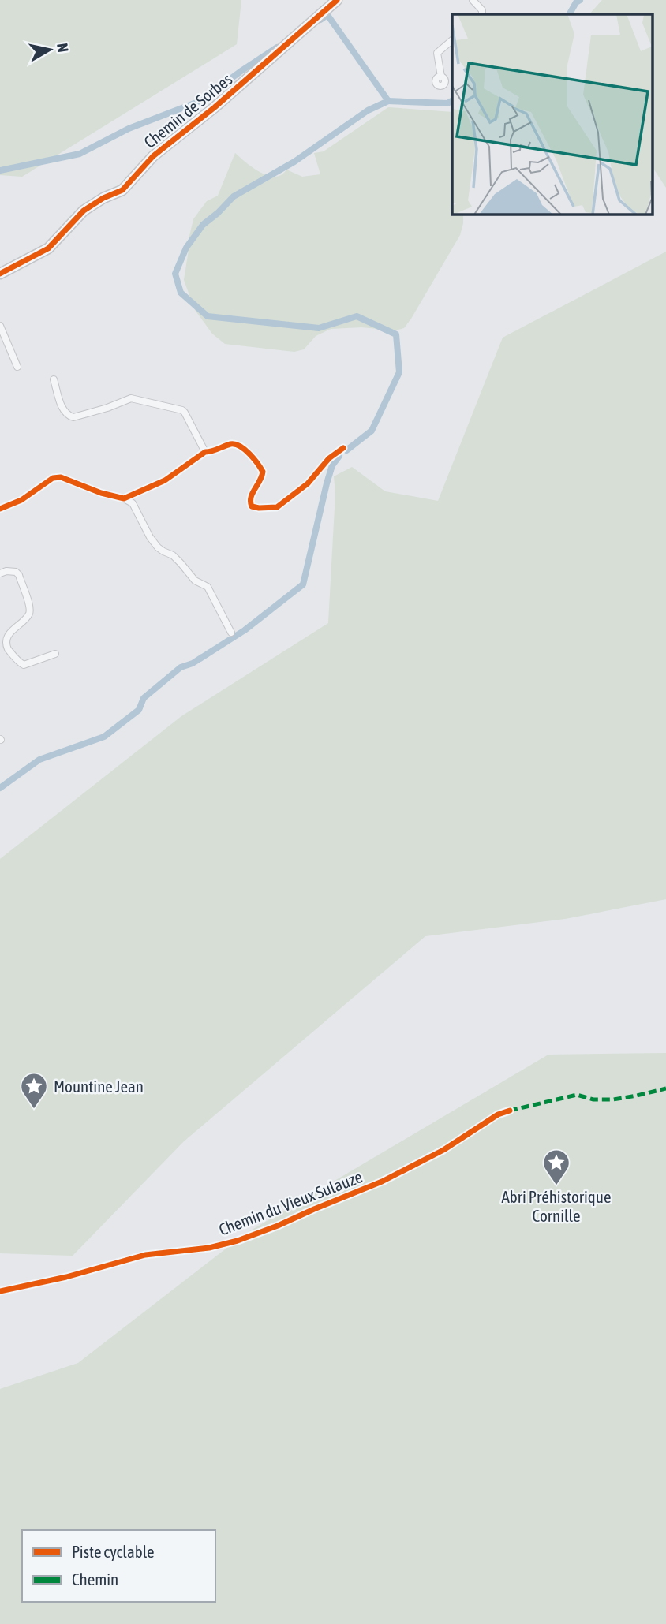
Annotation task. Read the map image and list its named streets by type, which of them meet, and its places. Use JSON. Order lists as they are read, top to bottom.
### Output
{
  "streets": {
    "street": ["Chemin de Sorbes", "Chemin du Vieux Sulauze"]
  },
  "places": {
    "place": ["Mountine Jean", "Abri Préhistorique Cornille"]
  },
  "legend": ["Piste cyclable", "Chemin"],
  "north": "right"
}
